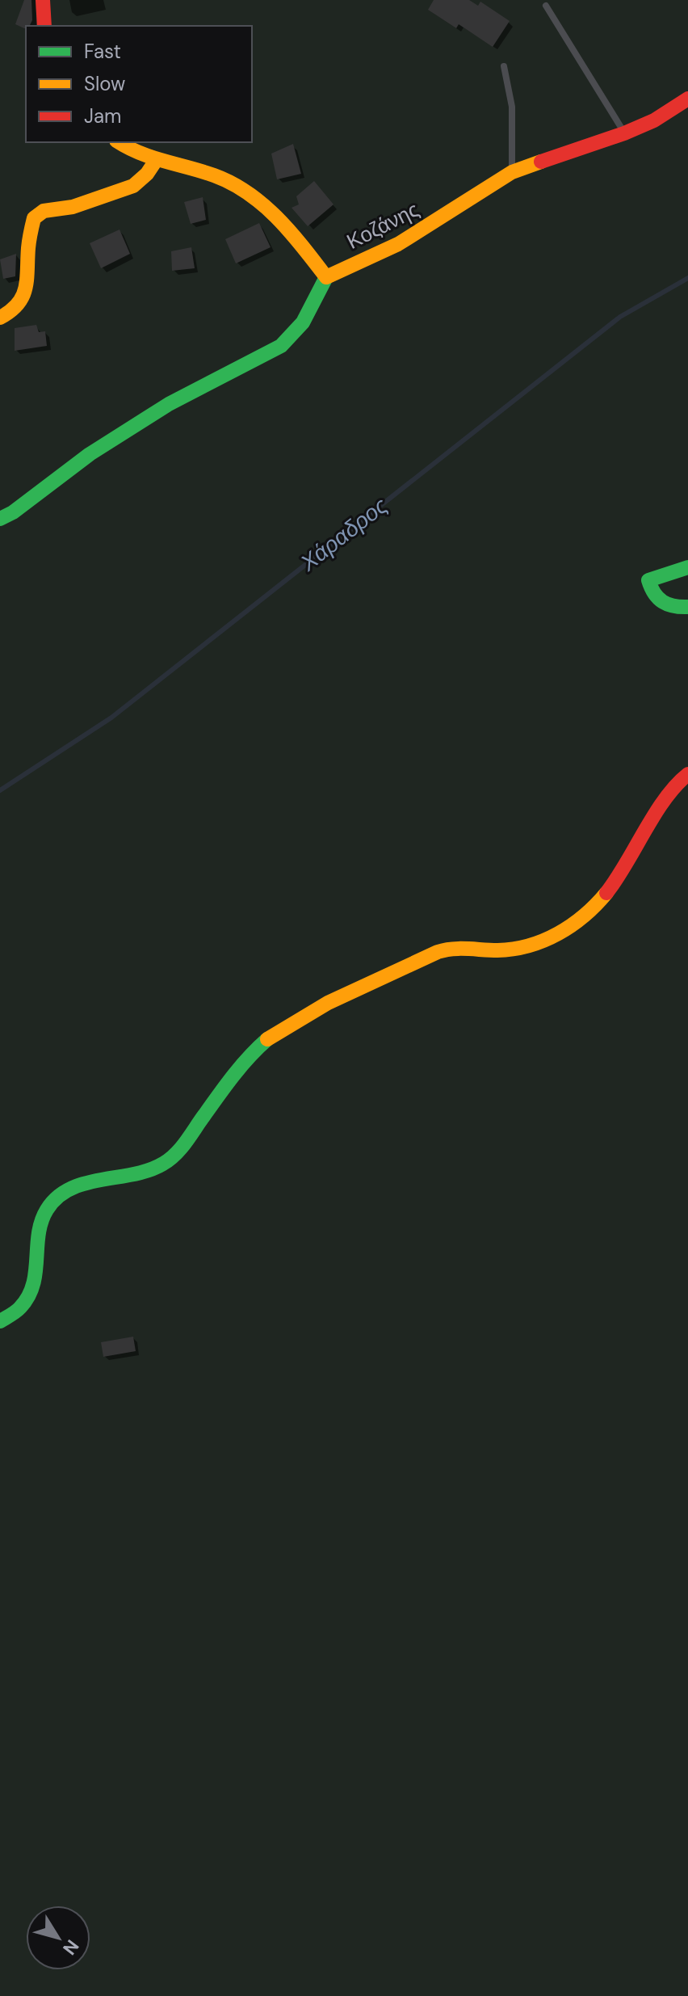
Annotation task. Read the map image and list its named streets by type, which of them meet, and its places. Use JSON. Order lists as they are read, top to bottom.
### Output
{
  "streets": {
    "street": ["Κοζάνης"]
  },
  "water": ["Χάραδρος"],
  "legend": ["Fast", "Slow", "Jam"],
  "north": "bottom right"
}
